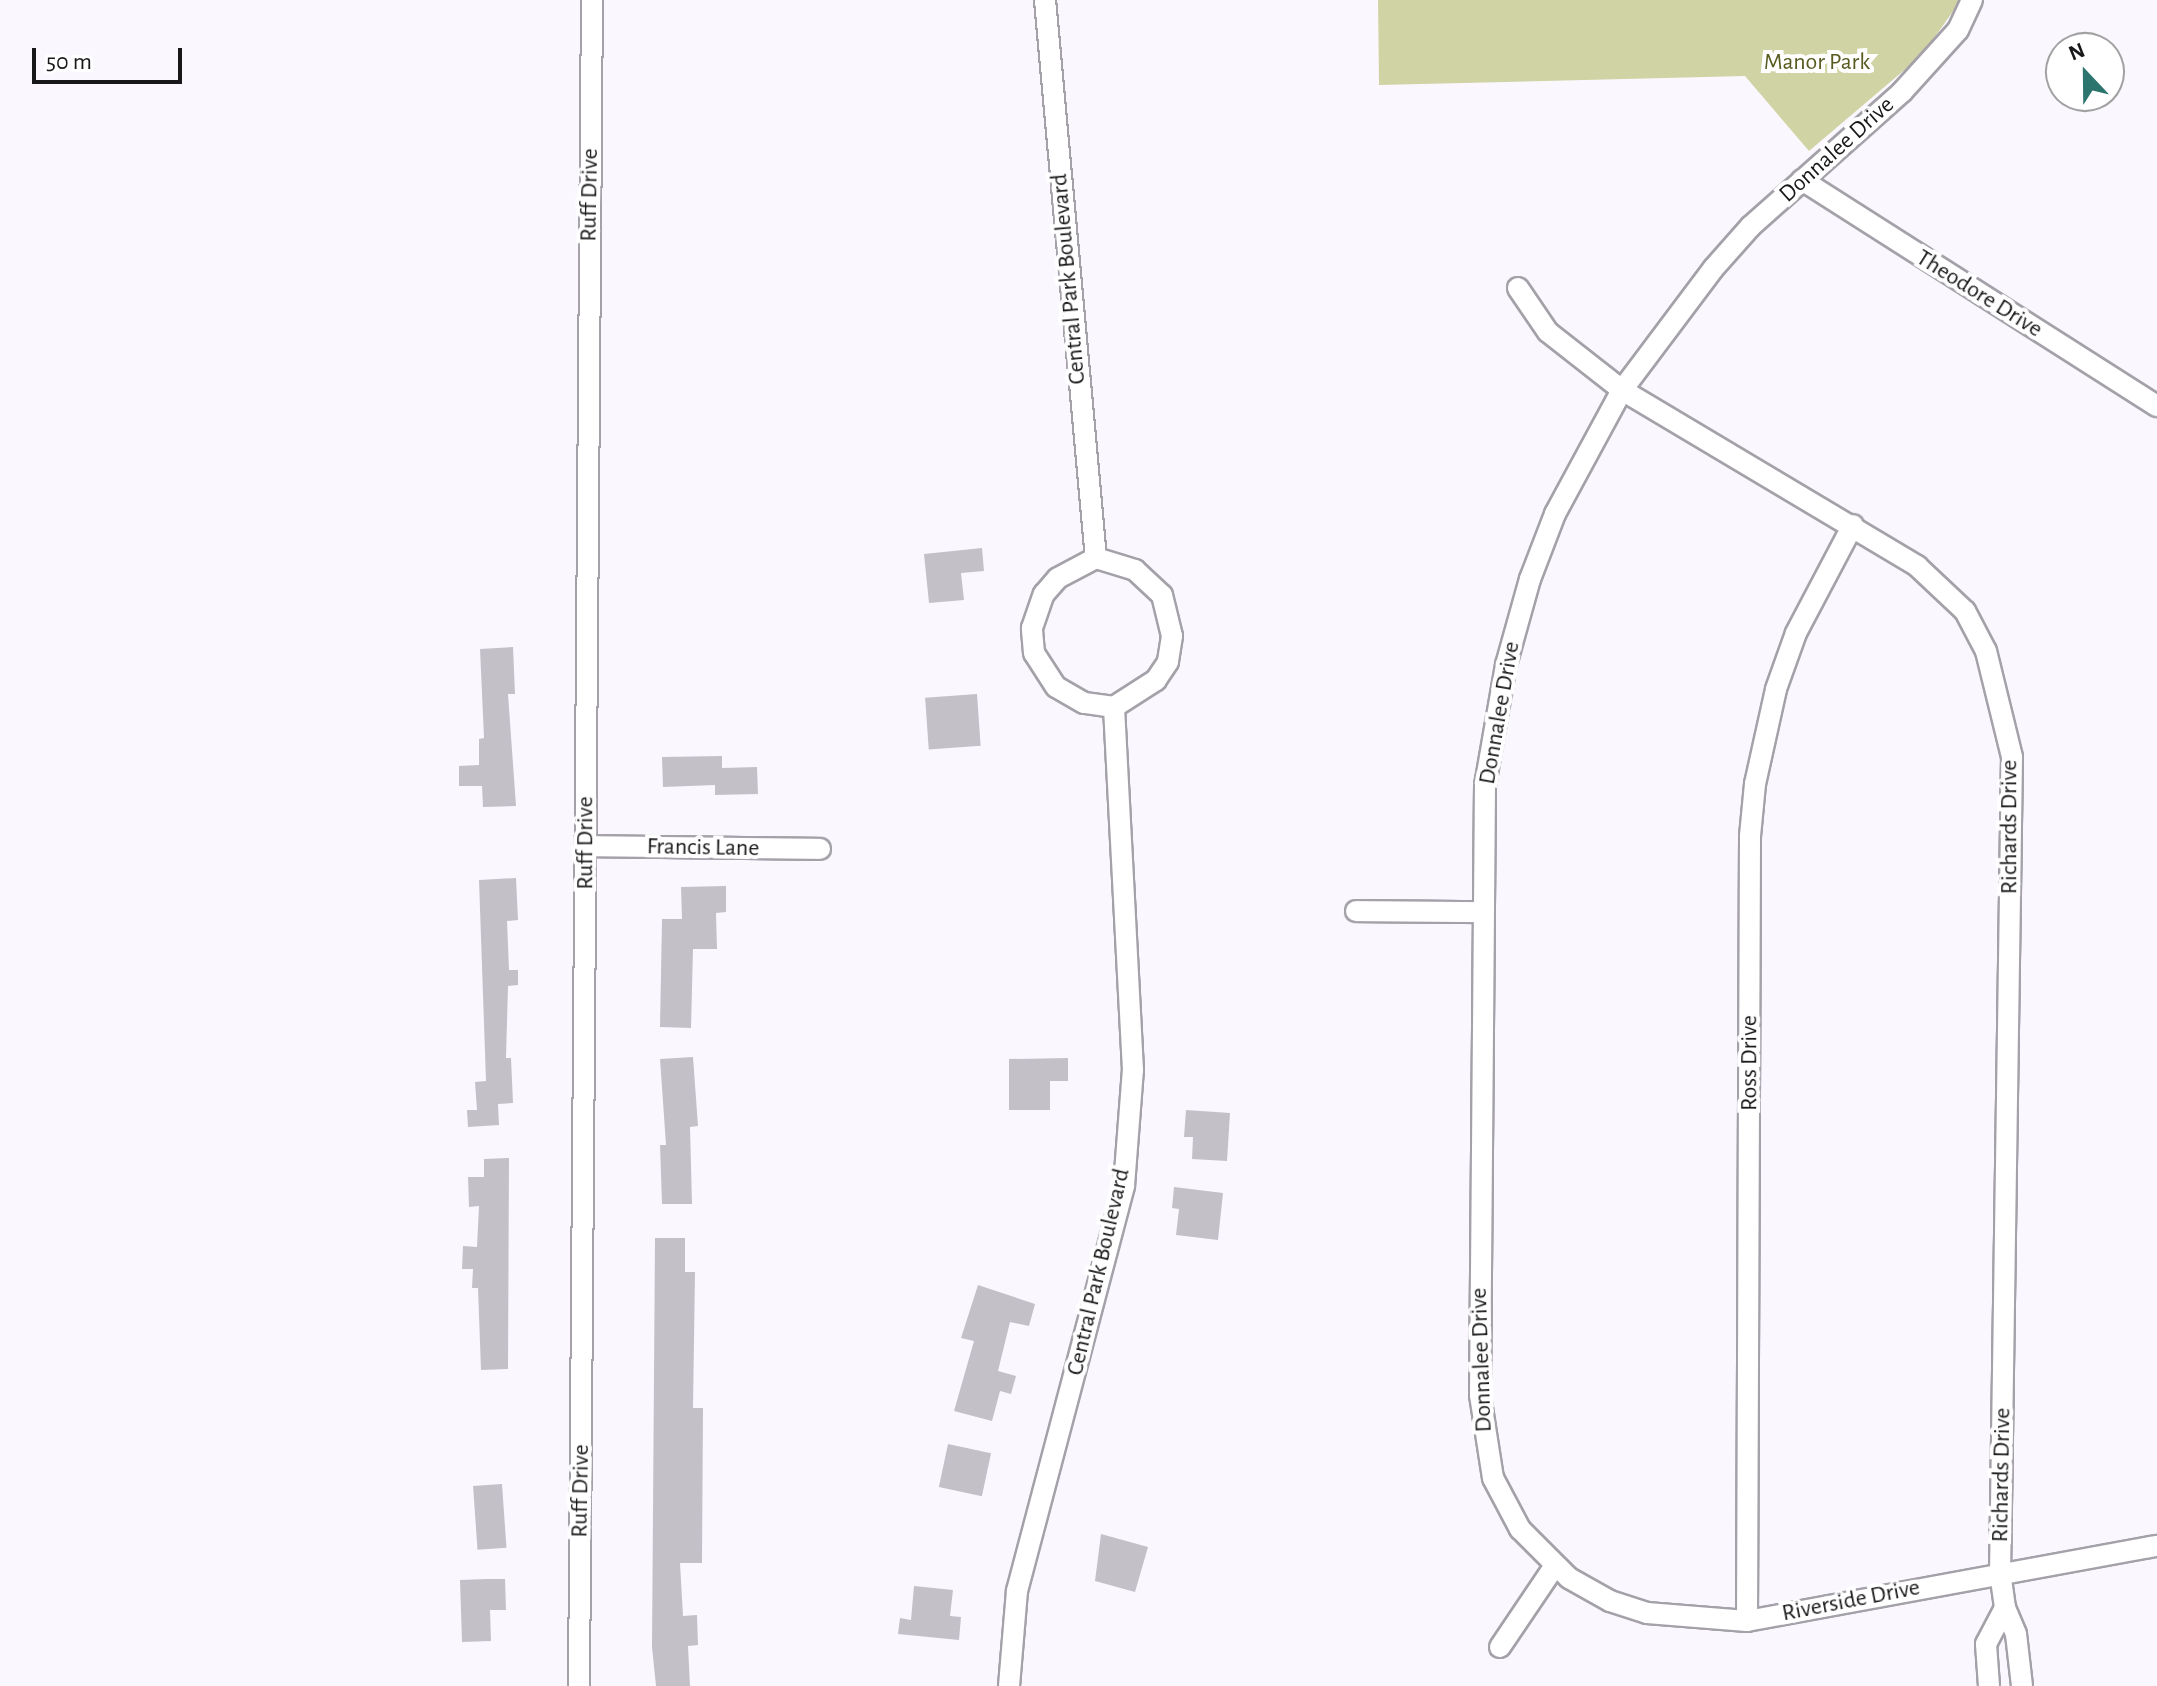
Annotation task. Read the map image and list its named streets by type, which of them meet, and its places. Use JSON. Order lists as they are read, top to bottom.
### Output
{
  "streets": {
    "street": [
      "Donnalee Drive",
      "Ruff Drive",
      "Central Park Boulevard",
      "Theodore Drive",
      "Richards Drive",
      "Francis Lane",
      "Ross Drive",
      "Riverside Drive"
    ]
  },
  "crossings": [
    ["Donnalee Drive", "Theodore Drive"],
    ["Donnalee Drive", "Richards Drive"],
    ["Donnalee Drive", "Riverside Drive"],
    ["Ruff Drive", "Francis Lane"],
    ["Richards Drive", "Ross Drive"],
    ["Richards Drive", "Riverside Drive"],
    ["Ross Drive", "Riverside Drive"]
  ],
  "parks": ["Manor Park"],
  "scale_bar": "50 m",
  "north": "top"
}
